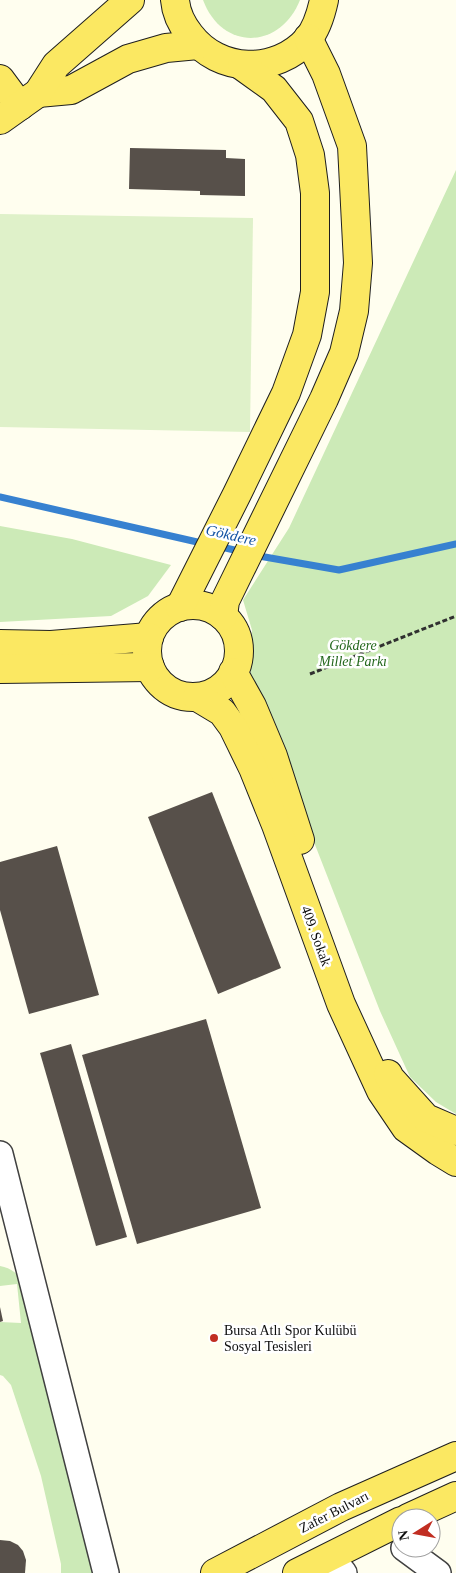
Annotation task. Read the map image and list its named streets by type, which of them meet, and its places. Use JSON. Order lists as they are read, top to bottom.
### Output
{
  "streets": {
    "main road": ["409. Sokak", "Zafer Bulvarı"]
  },
  "water": ["Gökdere"],
  "parks": ["Gökdere Millet Parkı"],
  "places": ["Bursa Atlı Spor Kulübü Sosyal Tesisleri"],
  "north": "left"
}
